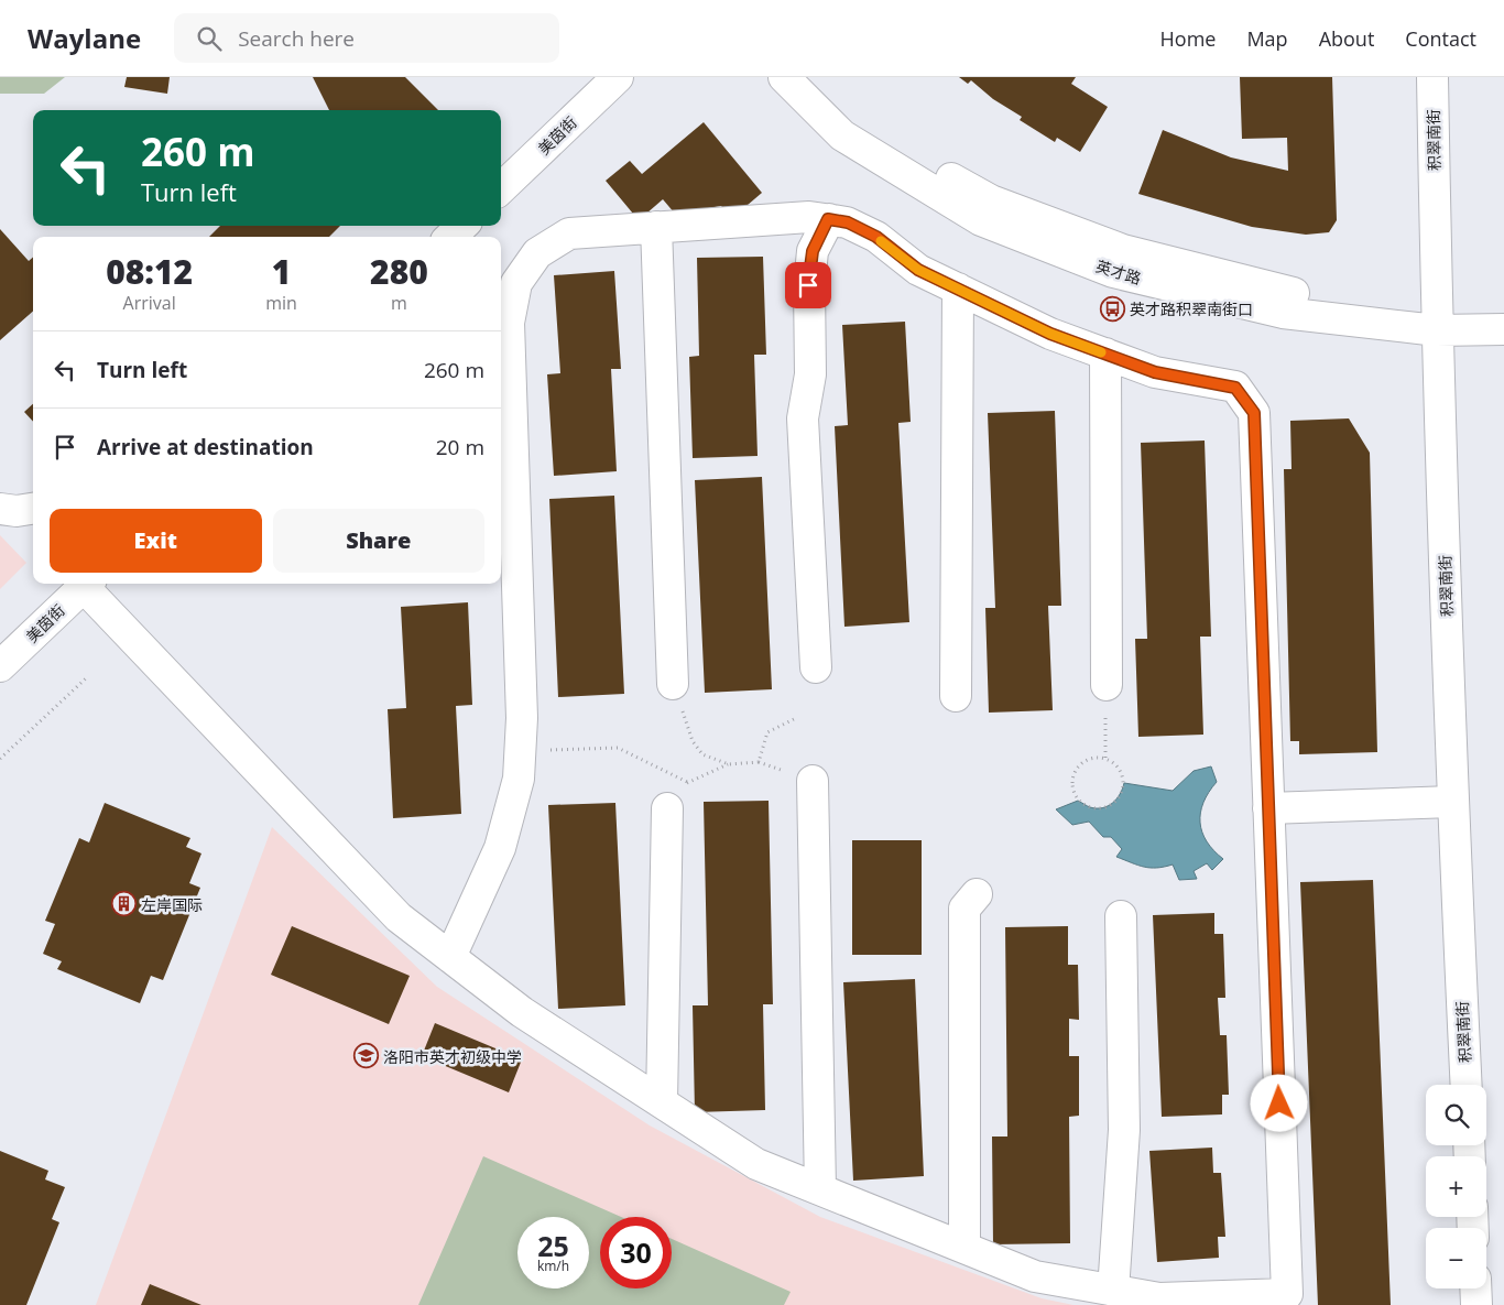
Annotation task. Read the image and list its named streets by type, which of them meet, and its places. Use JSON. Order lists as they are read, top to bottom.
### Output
{
  "streets": {
    "street": ["美茵街", "积翠南街", "英才路"]
  },
  "crossings": [
    ["积翠南街", "英才路"]
  ],
  "places": {
    "bus stop": ["英才路积翠南街口"],
    "building": ["左岸国际"],
    "school or university": ["洛阳市英才初级中学"]
  },
  "page": {
    "header": "Waylane",
    "search": "Search here",
    "nav": [
      "Home",
      "Map",
      "About",
      "Contact"
    ],
    "turn": ["260 m", "Turn left"],
    "eta": [
      "08:12",
      "Arrival",
      "1",
      "min",
      "280",
      "m"
    ],
    "list": [
      {
        "name": "Turn left",
        "value": "260 m"
      },
      {
        "name": "Arrive at destination",
        "value": "20 m"
      }
    ],
    "buttons": ["Exit", "Share"],
    "map_buttons": ["+", "−"],
    "speed": "25 km/h",
    "limit": "30"
  }
}
